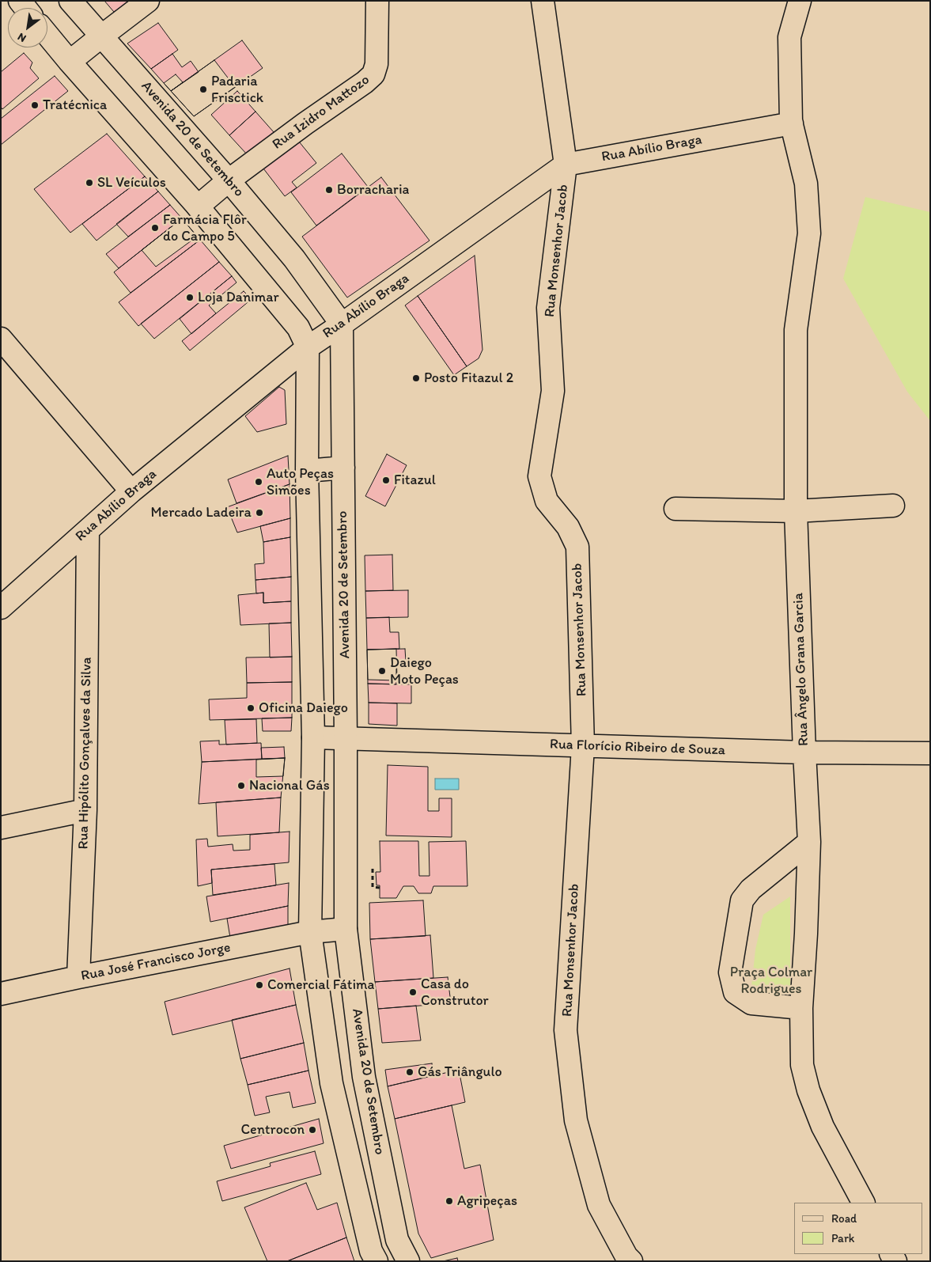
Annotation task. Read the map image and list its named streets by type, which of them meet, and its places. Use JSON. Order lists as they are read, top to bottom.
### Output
{
  "streets": {
    "street": [
      "Rua Izidro Mattozo",
      "Avenida 20 de Setembro",
      "Rua Abílio Braga",
      "Rua Monsenhor Jacob",
      "Rua Ângelo Grana Garcia",
      "Rua Florício Ribeiro de Souza",
      "Rua Hipólito Gonçalves da Silva",
      "Rua José Francisco Jorge"
    ]
  },
  "crossings": [
    ["Rua Izidro Mattozo", "Avenida 20 de Setembro"],
    ["Avenida 20 de Setembro", "Rua Abílio Braga"],
    ["Avenida 20 de Setembro", "Rua Florício Ribeiro de Souza"],
    ["Avenida 20 de Setembro", "Rua José Francisco Jorge"],
    ["Rua Abílio Braga", "Rua Monsenhor Jacob"],
    ["Rua Abílio Braga", "Rua Ângelo Grana Garcia"],
    ["Rua Abílio Braga", "Rua Hipólito Gonçalves da Silva"],
    ["Rua Monsenhor Jacob", "Rua Florício Ribeiro de Souza"],
    ["Rua Ângelo Grana Garcia", "Rua Florício Ribeiro de Souza"],
    ["Rua Hipólito Gonçalves da Silva", "Rua José Francisco Jorge"]
  ],
  "parks": ["Praça Colmar Rodrigues"],
  "places": [
    "Padaria Frisctick",
    "Tratécnica",
    "SL Veículos",
    "Borracharia",
    "Farmácia Flôr do Campo 5",
    "Loja Danimar",
    "Posto Fitazul 2",
    "Fitazul",
    "Auto Peças Simões",
    "Mercado Ladeira",
    "Daiego Moto Peças",
    "Oficina Daiego",
    "Nacional Gás",
    "Comercial Fátima",
    "Casa do Construtor",
    "Gás Triângulo",
    "Centrocon",
    "Agripeças"
  ],
  "legend": ["Road", "Park"],
  "north": "bottom left"
}
